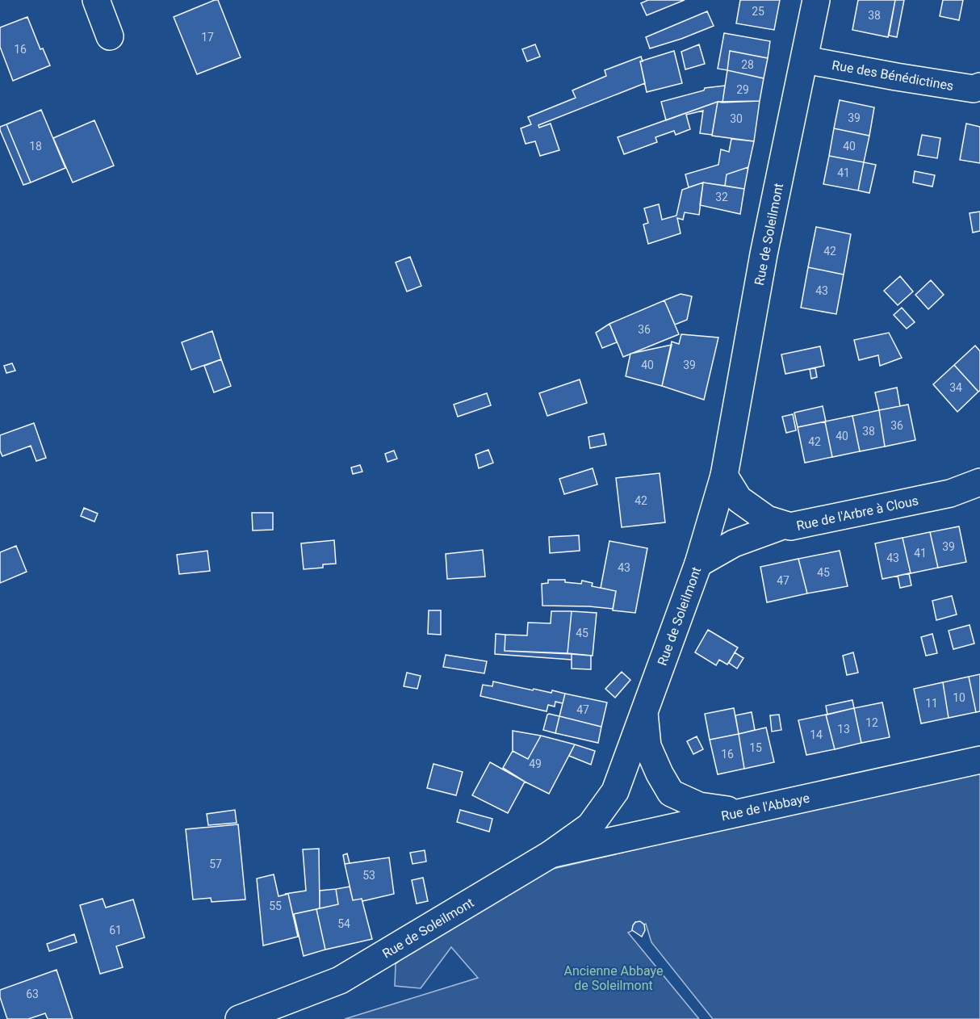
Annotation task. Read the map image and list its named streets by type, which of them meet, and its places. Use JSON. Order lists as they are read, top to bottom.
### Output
{
  "streets": {
    "street": [
      "Rue des Bénédictines",
      "Rue de Soleilmont",
      "Rue de l'Arbre à Clous",
      "Rue de l'Abbaye"
    ]
  },
  "crossings": [
    ["Rue des Bénédictines", "Rue de Soleilmont"],
    ["Rue de Soleilmont", "Rue de l'Arbre à Clous"],
    ["Rue de Soleilmont", "Rue de l'Abbaye"]
  ],
  "parks": ["Ancienne Abbaye de Soleilmont"],
  "house_numbers": [
    "25",
    "38",
    "17",
    "16",
    "28",
    "29",
    "39",
    "30",
    "18",
    "40",
    "41",
    "32",
    "42",
    "43",
    "36",
    "40",
    "39",
    "34",
    "36",
    "38",
    "40",
    "42",
    "42",
    "39",
    "41",
    "43",
    "43",
    "45",
    "47",
    "45",
    "10",
    "11",
    "47",
    "12",
    "13",
    "14",
    "15",
    "16",
    "49",
    "57",
    "53",
    "55",
    "54",
    "61",
    "63"
  ]
}
